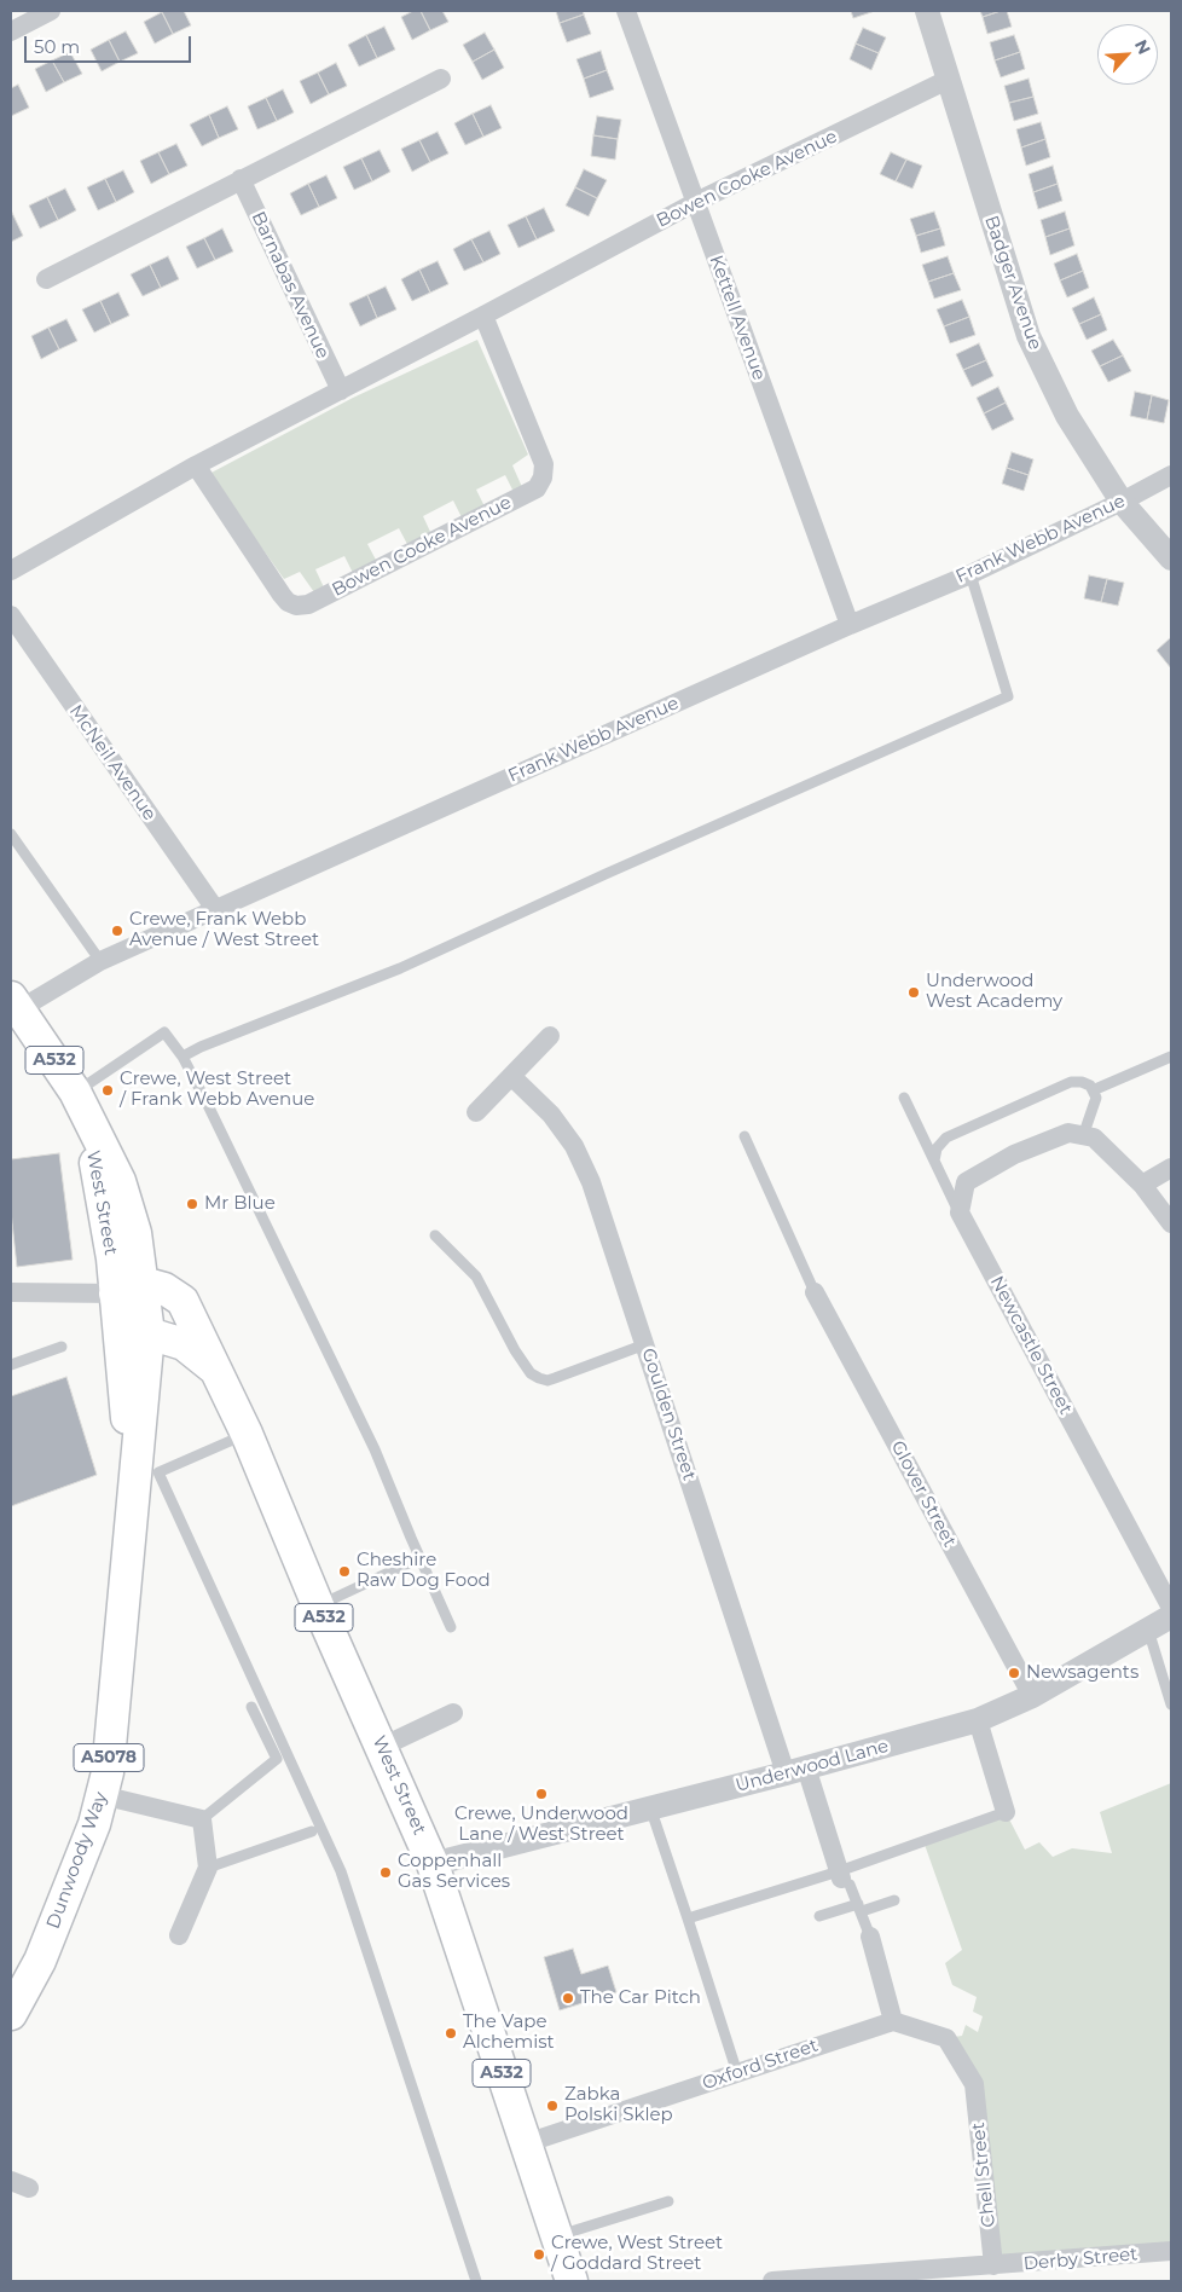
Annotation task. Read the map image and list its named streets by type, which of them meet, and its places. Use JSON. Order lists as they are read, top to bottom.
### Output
{
  "streets": {
    "main road": [
      "A532",
      "West Street",
      "A5078",
      "Dunwoody Way"
    ],
    "street": [
      "Bowen Cooke Avenue",
      "Badger Avenue",
      "Barnabas Avenue",
      "Kettell Avenue",
      "Frank Webb Avenue",
      "McNeil Avenue",
      "Newcastle Street",
      "Goulden Street",
      "Glover Street",
      "Underwood Lane",
      "Oxford Street",
      "Chell Street",
      "Derby Street"
    ]
  },
  "crossings": [
    ["Bowen Cooke Avenue", "Badger Avenue"],
    ["Bowen Cooke Avenue", "Barnabas Avenue"],
    ["Bowen Cooke Avenue", "Kettell Avenue"],
    ["Badger Avenue", "Frank Webb Avenue"],
    ["Kettell Avenue", "Frank Webb Avenue"],
    ["Frank Webb Avenue", "McNeil Avenue"],
    ["Frank Webb Avenue", "West Street"],
    ["West Street", "Underwood Lane"],
    ["West Street", "Dunwoody Way"],
    ["West Street", "Oxford Street"],
    ["Goulden Street", "Underwood Lane"],
    ["Glover Street", "Underwood Lane"],
    ["Oxford Street", "Chell Street"],
    ["Chell Street", "Derby Street"]
  ],
  "places": [
    "Crewe, Frank Webb Avenue / West Street",
    "Underwood West Academy",
    "Crewe, West Street / Frank Webb Avenue",
    "Mr Blue",
    "Cheshire Raw Dog Food",
    "Newsagents",
    "Crewe, Underwood Lane / West Street",
    "Coppenhall Gas Services",
    "The Car Pitch",
    "The Vape Alchemist",
    "Zabka Polski Sklep",
    "Crewe, West Street / Goddard Street"
  ],
  "scale_bar": "50 m",
  "north": "top right"
}
